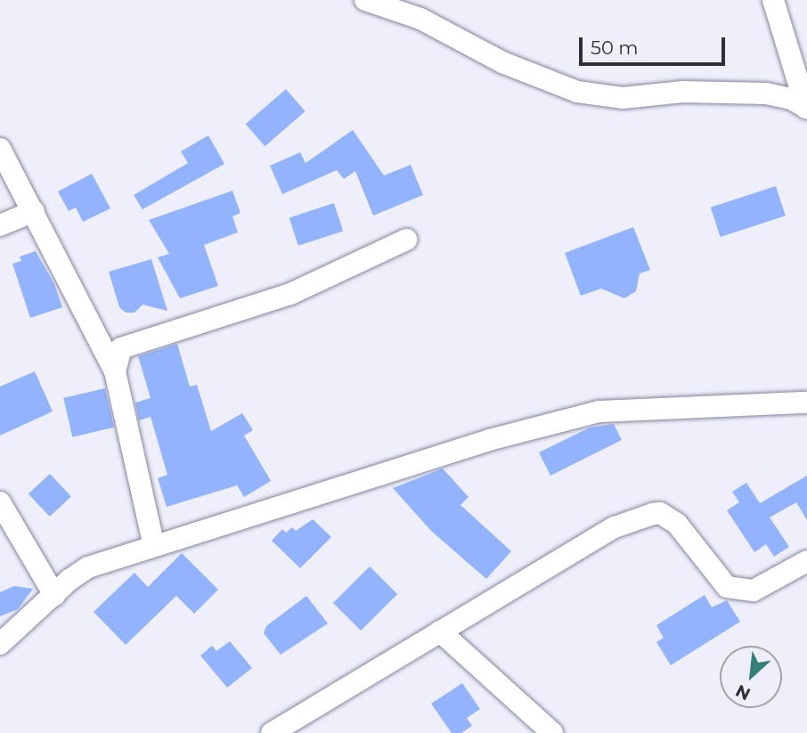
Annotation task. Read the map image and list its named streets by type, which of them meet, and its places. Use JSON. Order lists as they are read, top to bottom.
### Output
{
  "scale_bar": "50 m",
  "north": "bottom left"
}
